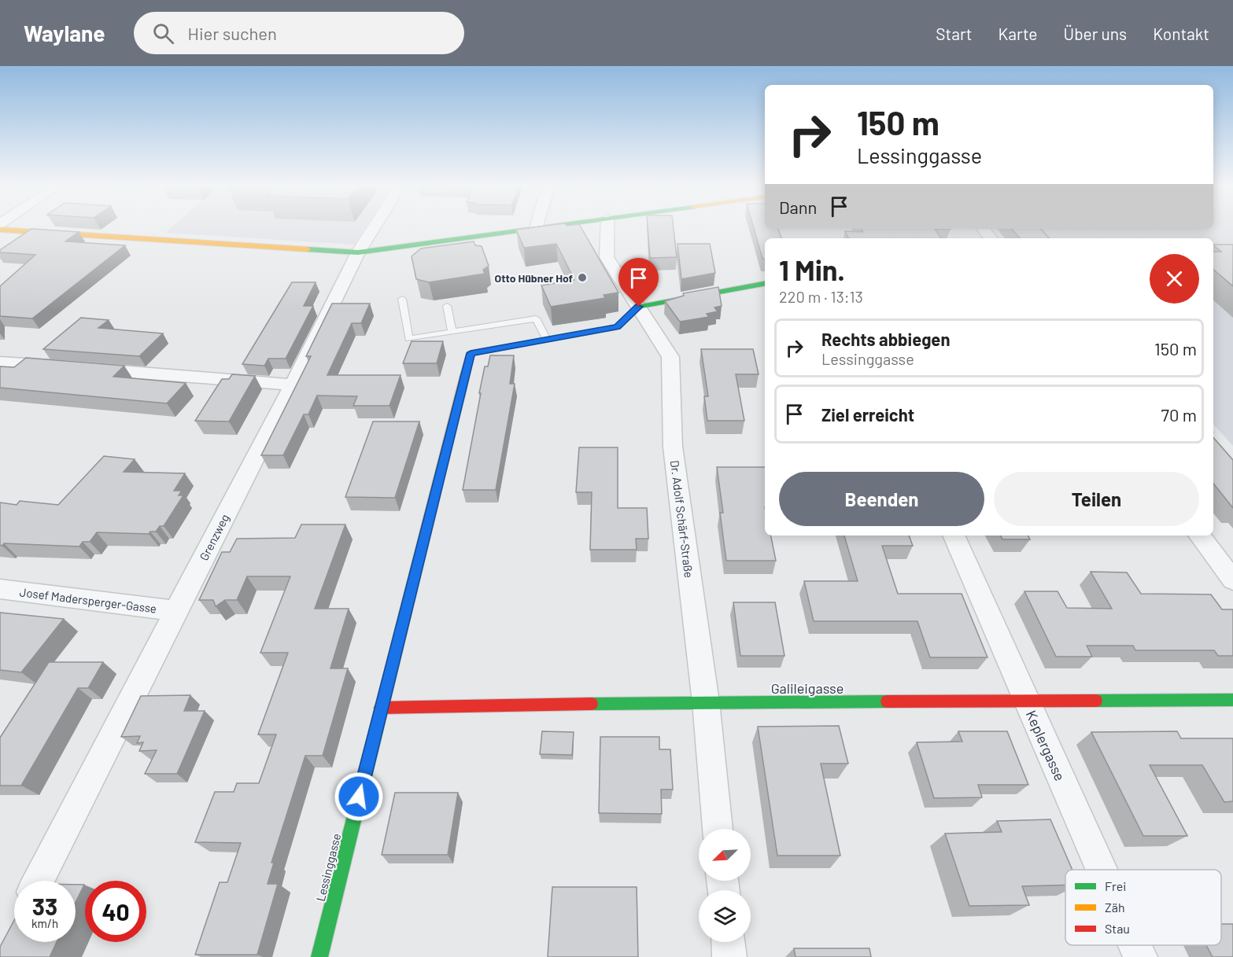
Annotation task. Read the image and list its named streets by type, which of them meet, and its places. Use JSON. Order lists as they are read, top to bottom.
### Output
{
  "streets": {
    "street": [
      "Dr. Adolf Schärf-Straße",
      "Grenzweg",
      "Josef Madersperger-Gasse",
      "Galileigasse",
      "Keplergasse",
      "Lessinggasse"
    ]
  },
  "crossings": [
    ["Dr. Adolf Schärf-Straße", "Galileigasse"],
    ["Dr. Adolf Schärf-Straße", "Lessinggasse"],
    ["Grenzweg", "Josef Madersperger-Gasse"],
    ["Galileigasse", "Keplergasse"],
    ["Galileigasse", "Lessinggasse"]
  ],
  "places": ["Otto Hübner Hof"],
  "legend": ["Frei", "Zäh", "Stau"],
  "north": "bottom left",
  "page": {
    "header": "Waylane",
    "search": "Hier suchen",
    "nav": [
      "Start",
      "Karte",
      "Über uns",
      "Kontakt"
    ],
    "turn": ["150 m", "Lessinggasse"],
    "then": "Dann",
    "heading": ["1 Min.", "220 m · 13:13"],
    "list": [
      {
        "name": "Rechts abbiegen",
        "note": "Lessinggasse",
        "value": "150 m"
      },
      {
        "name": "Ziel erreicht",
        "value": "70 m"
      }
    ],
    "buttons": ["Beenden", "Teilen"],
    "speed": "33 km/h",
    "limit": "40"
  }
}
